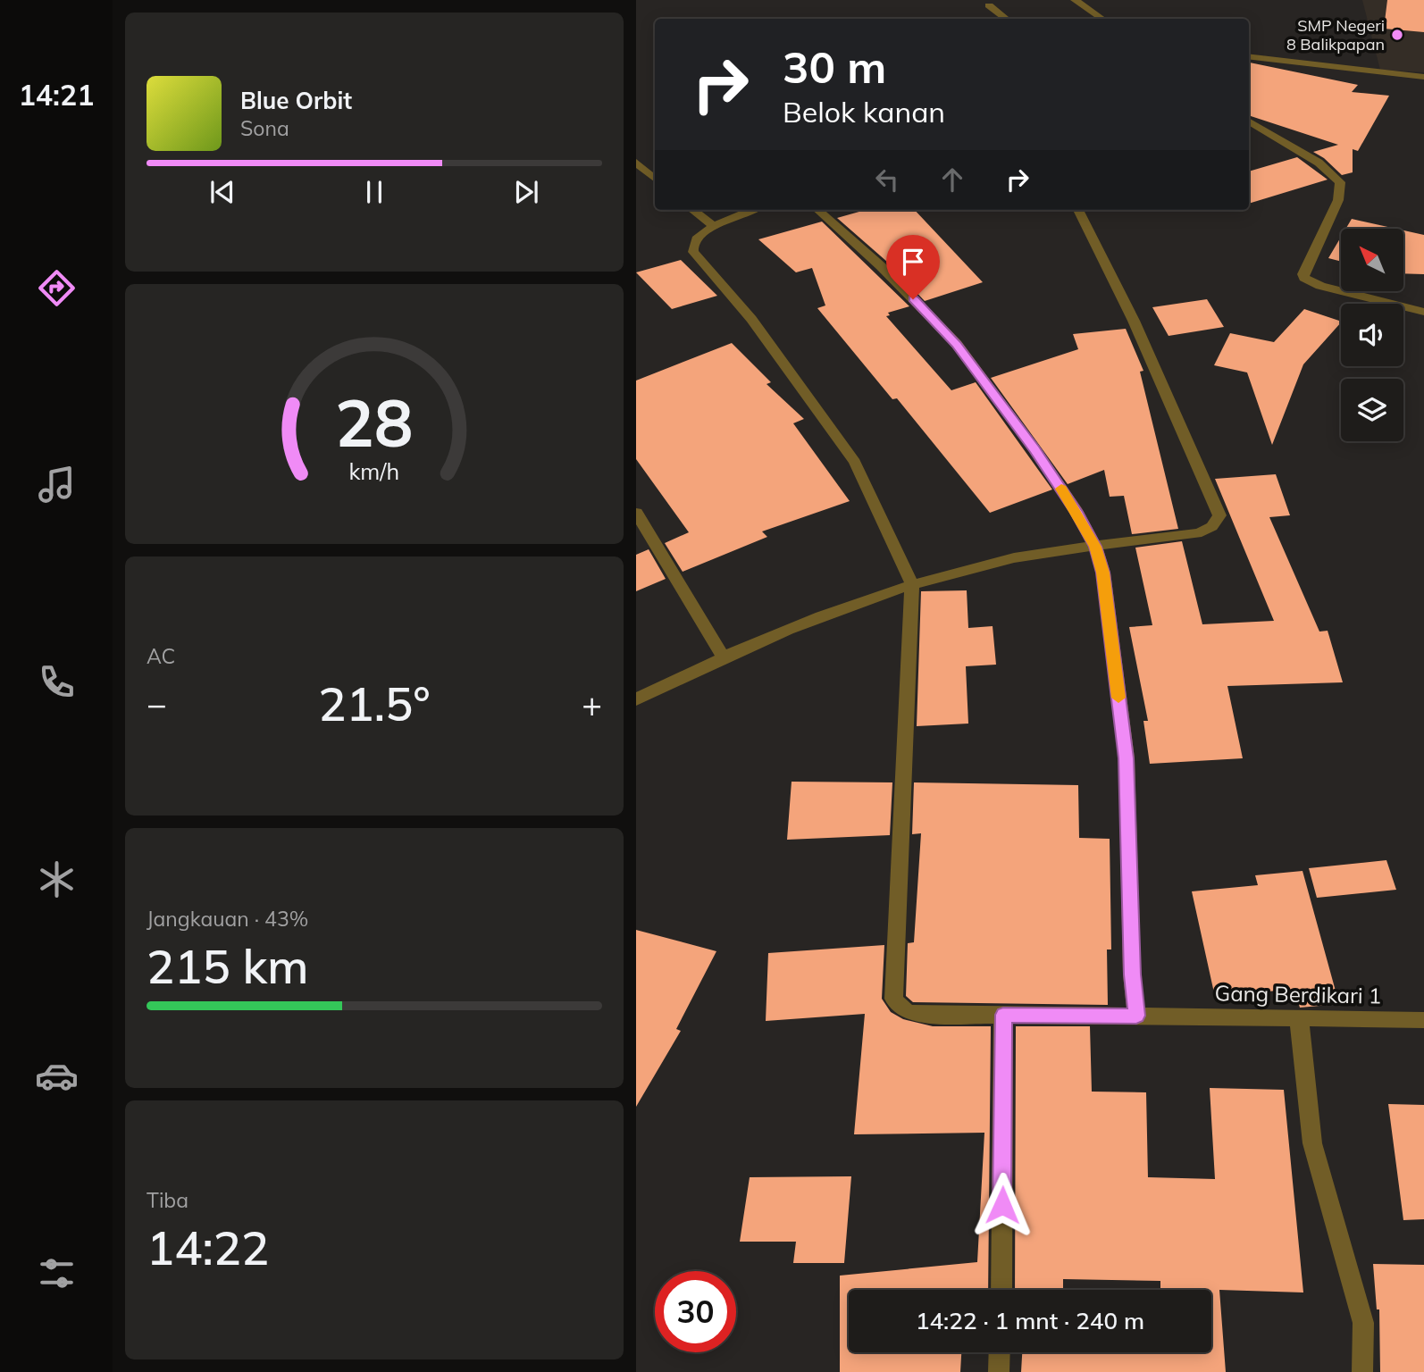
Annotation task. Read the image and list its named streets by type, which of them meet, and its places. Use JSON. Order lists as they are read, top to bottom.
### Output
{
  "streets": {
    "street": ["Gang Berdikari 1"]
  },
  "places": ["SMP Negeri 8 Balikpapan"],
  "north": "top left",
  "page": {
    "tabs": "14:21",
    "turn": ["30 m", "Belok kanan"],
    "song": ["Blue Orbit", "Sona"],
    "tile": [
      "AC",
      ["Jangkauan · 43%", "215 km"],
      ["Tiba", "14:22"]
    ],
    "heat": ["−", "21.5°", "+"],
    "limit": "30",
    "trip": "14:22 · 1 mnt · 240 m",
    "gauge": ["28", "km/h"]
  }
}
